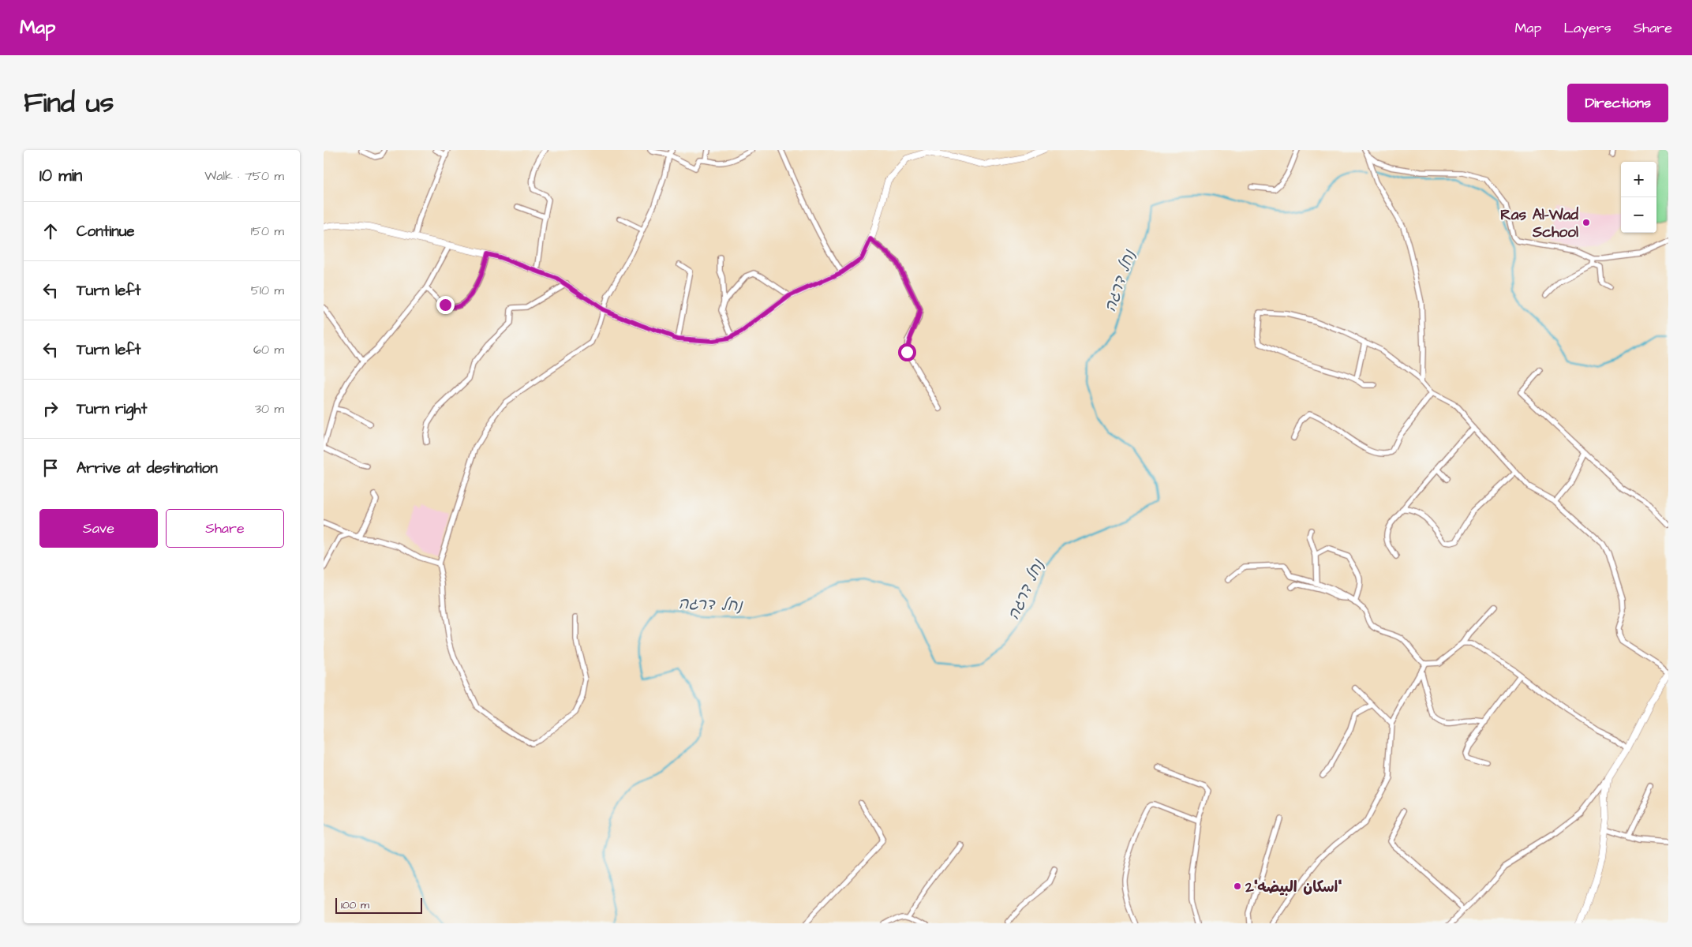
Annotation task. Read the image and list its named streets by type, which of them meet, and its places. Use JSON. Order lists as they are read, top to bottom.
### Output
{
  "water": ["נחל דרגה"],
  "places": ["Ras Al-Wad School", "اسكان البيضه\"2\""],
  "scale_bar": "100 m",
  "page": {
    "header": "Map",
    "nav": ["Map", "Layers", "Share"],
    "title": "Find us",
    "buttons": [
      "Directions",
      ["Save", "Share"]
    ],
    "heading": ["10 min", "Walk · 750 m"],
    "map_buttons": ["+", "−"],
    "list": [
      ["Continue", "150 m"],
      ["Turn left", "510 m"],
      ["Turn left", "60 m"],
      ["Turn right", "30 m"],
      "Arrive at destination"
    ],
    "scale": "100 m"
  }
}
